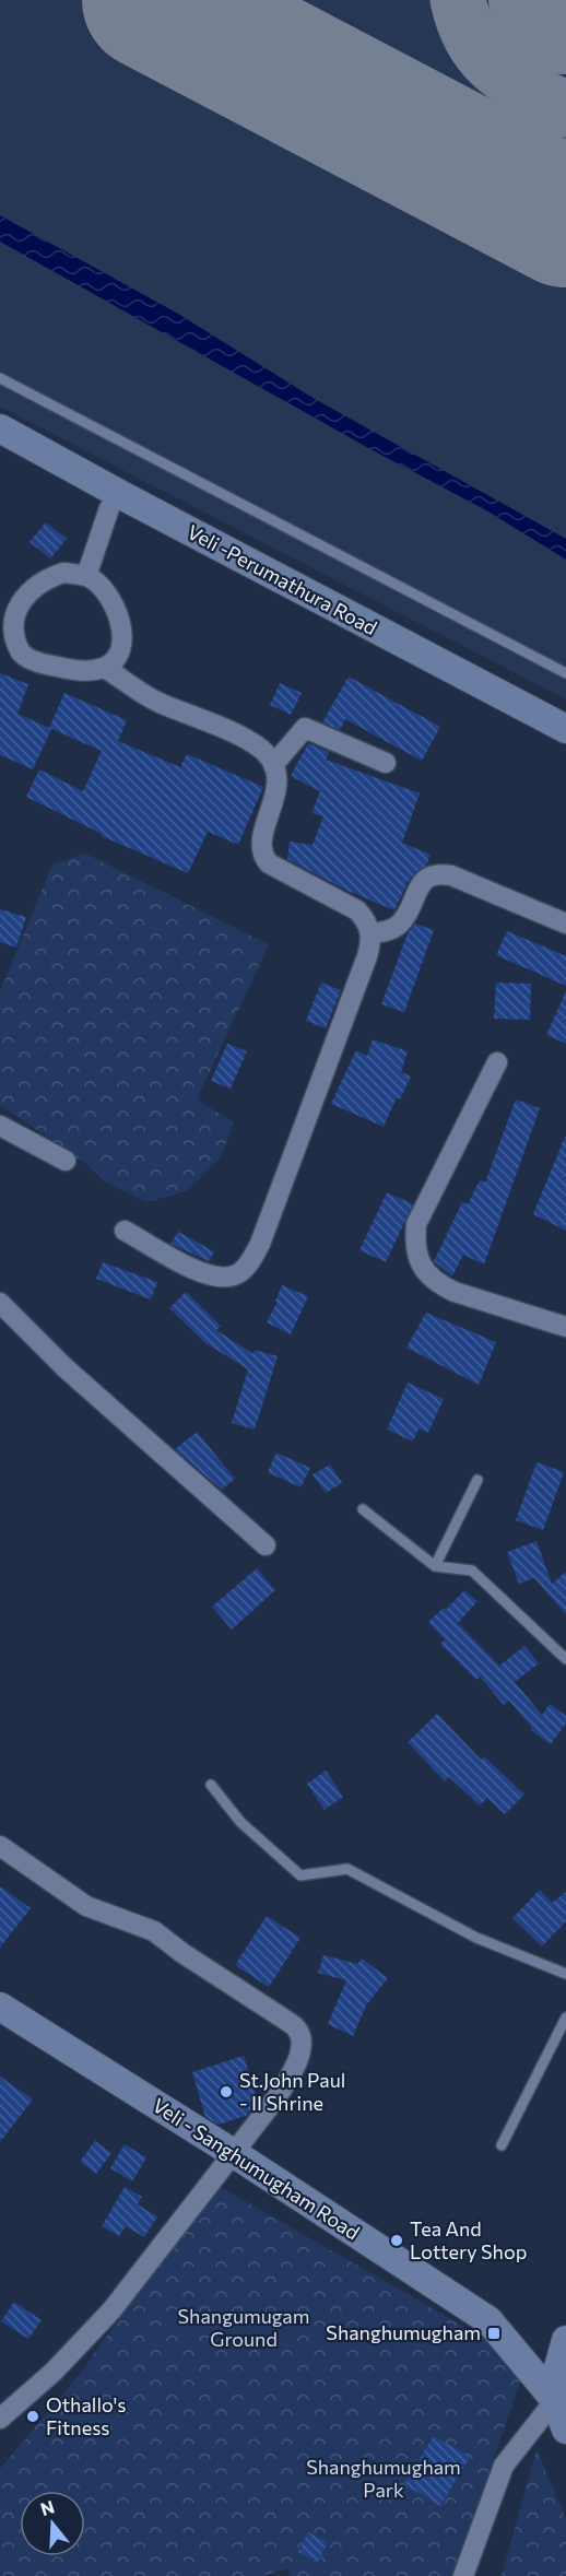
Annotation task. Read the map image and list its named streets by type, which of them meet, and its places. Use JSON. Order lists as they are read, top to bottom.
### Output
{
  "streets": {
    "main road": ["Veli -Perumathura Road", "Veli - Sanghumugham Road"]
  },
  "parks": ["Shangumugam Ground", "Shanghumugham Park"],
  "places": {
    "other": ["St.John Paul - II Shrine", "Tea And Lottery Shop", "Othallo's Fitness"],
    "transit": ["Shanghumugham"]
  },
  "north": "top"
}
